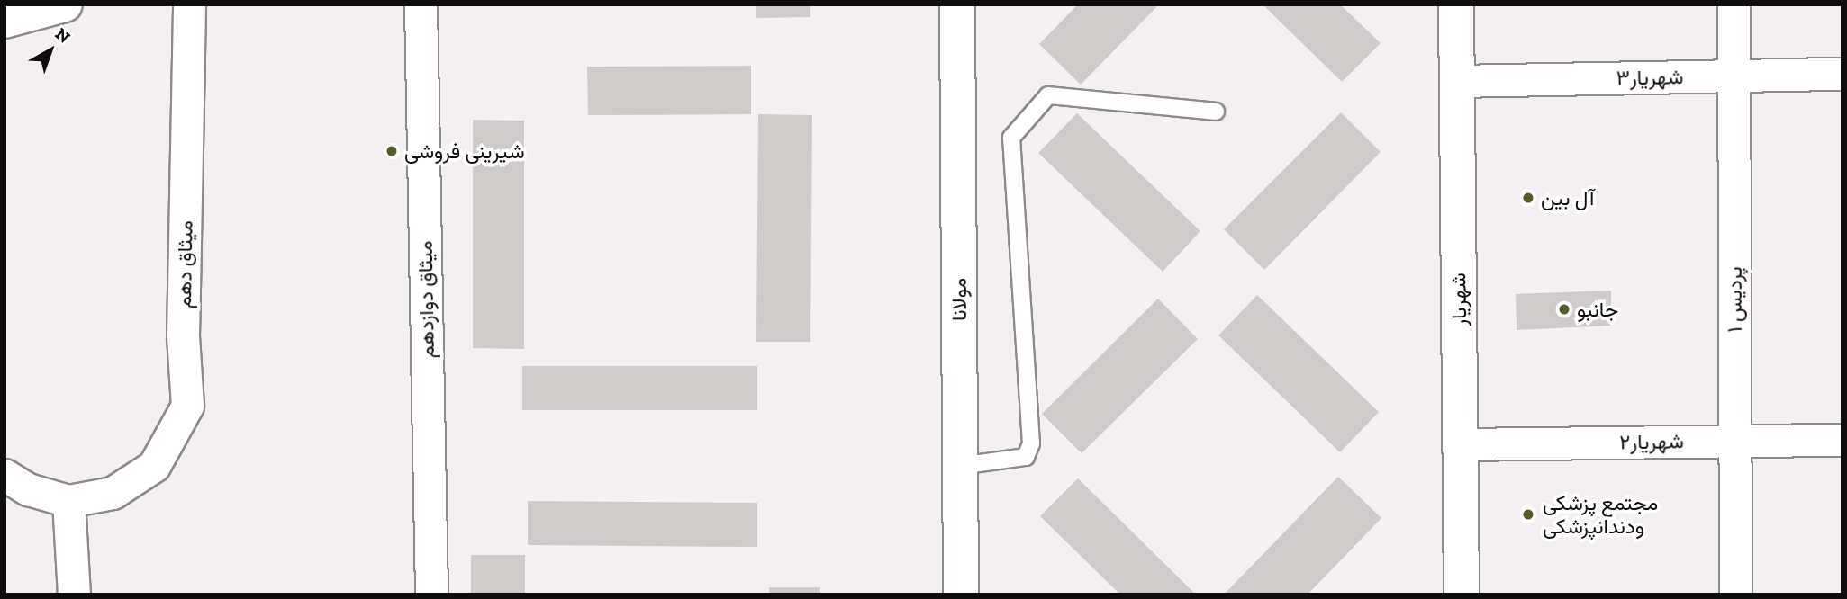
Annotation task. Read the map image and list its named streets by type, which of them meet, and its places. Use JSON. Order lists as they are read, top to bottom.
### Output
{
  "streets": {
    "main road": ["مولانا", "شهریار"],
    "street": [
      "شهریار۳",
      "میثاق دهم",
      "میثاق دوازدهم",
      "پردیس ۱",
      "شهریار۲"
    ]
  },
  "crossings": [
    ["شهریار۳", "شهریار"],
    ["شهریار۳", "پردیس ۱"],
    ["شهریار", "شهریار۲"],
    ["پردیس ۱", "شهریار۲"]
  ],
  "places": [
    "شیرینی فروشی",
    "آل بین",
    "جانبو",
    "مجتمع پزشکی ودندانپزشکی"
  ],
  "north": "top right"
}
